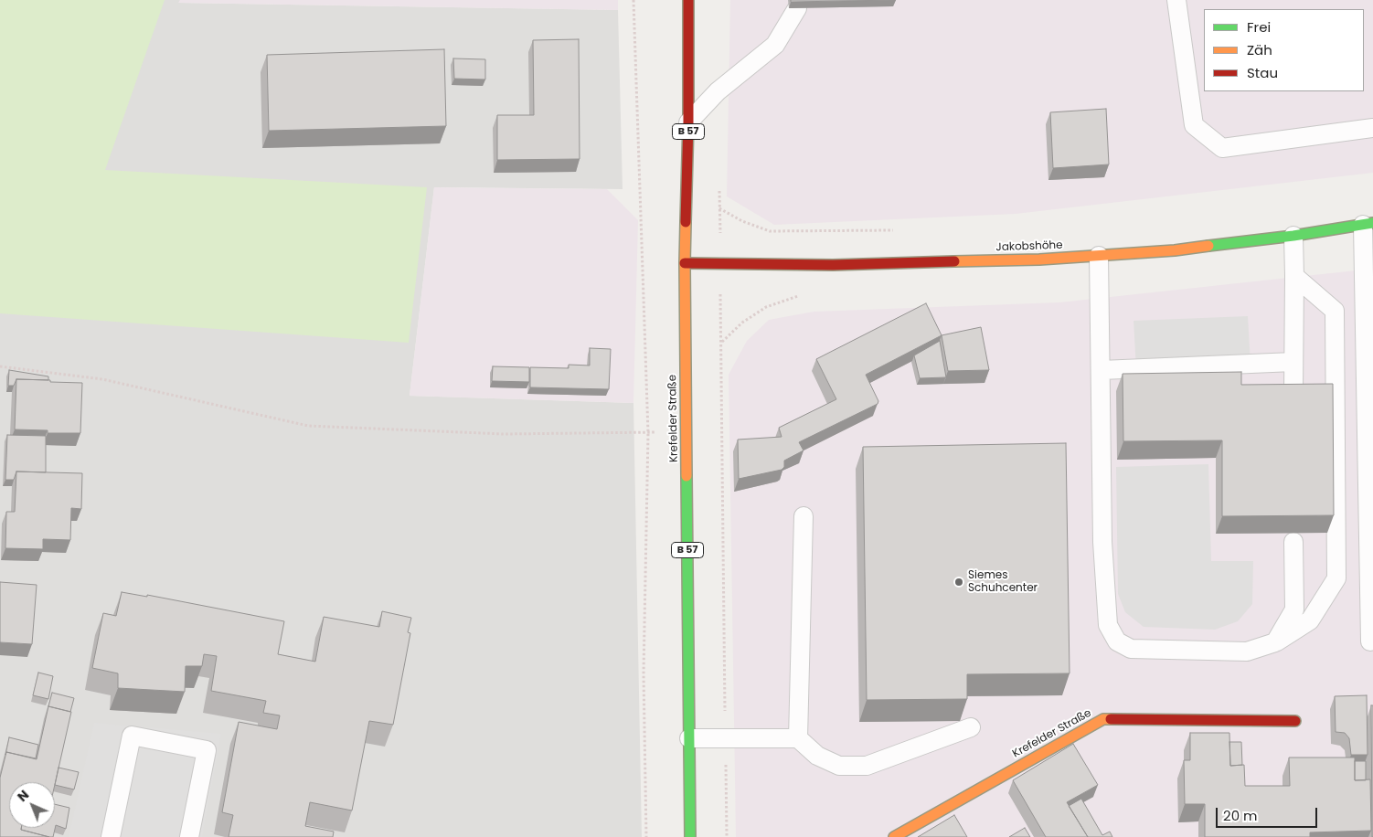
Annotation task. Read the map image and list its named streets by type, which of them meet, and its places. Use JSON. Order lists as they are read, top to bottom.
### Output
{
  "streets": {
    "street": ["B 57", "Jakobshöhe", "Krefelder Straße"]
  },
  "crossings": [
    ["Jakobshöhe", "Krefelder Straße"]
  ],
  "places": ["Siemes Schuhcenter"],
  "legend": ["Frei", "Zäh", "Stau"],
  "scale_bar": "20 m",
  "north": "top left"
}
